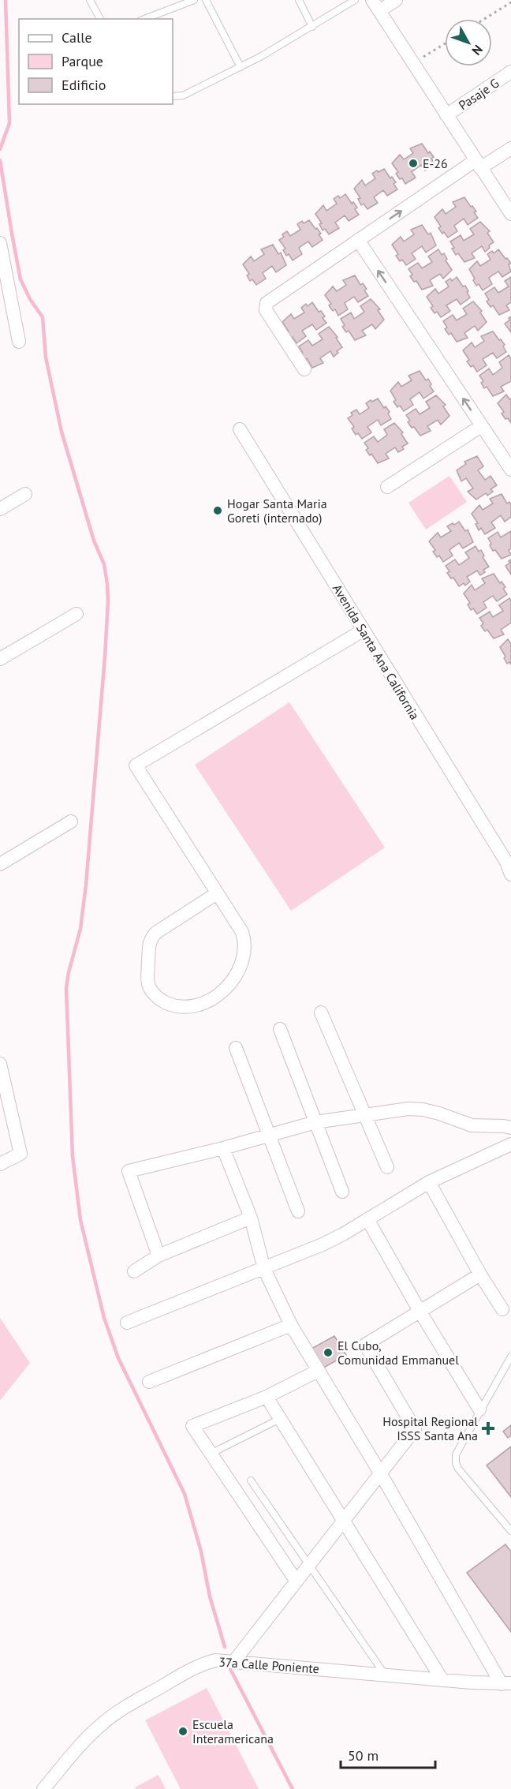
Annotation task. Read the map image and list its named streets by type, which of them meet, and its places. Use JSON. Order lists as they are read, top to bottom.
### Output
{
  "streets": {
    "street": ["Pasaje G", "Avenida Santa Ana California", "37a Calle Poniente"]
  },
  "places": {
    "other": [
      "E-26",
      "Hogar Santa Maria Goreti (internado)",
      "El Cubo, Comunidad Emmanuel",
      "Escuela Interamericana"
    ],
    "health": ["Hospital Regional ISSS Santa Ana"]
  },
  "legend": ["Calle", "Parque", "Edificio"],
  "scale_bar": "50 m",
  "north": "bottom right"
}
